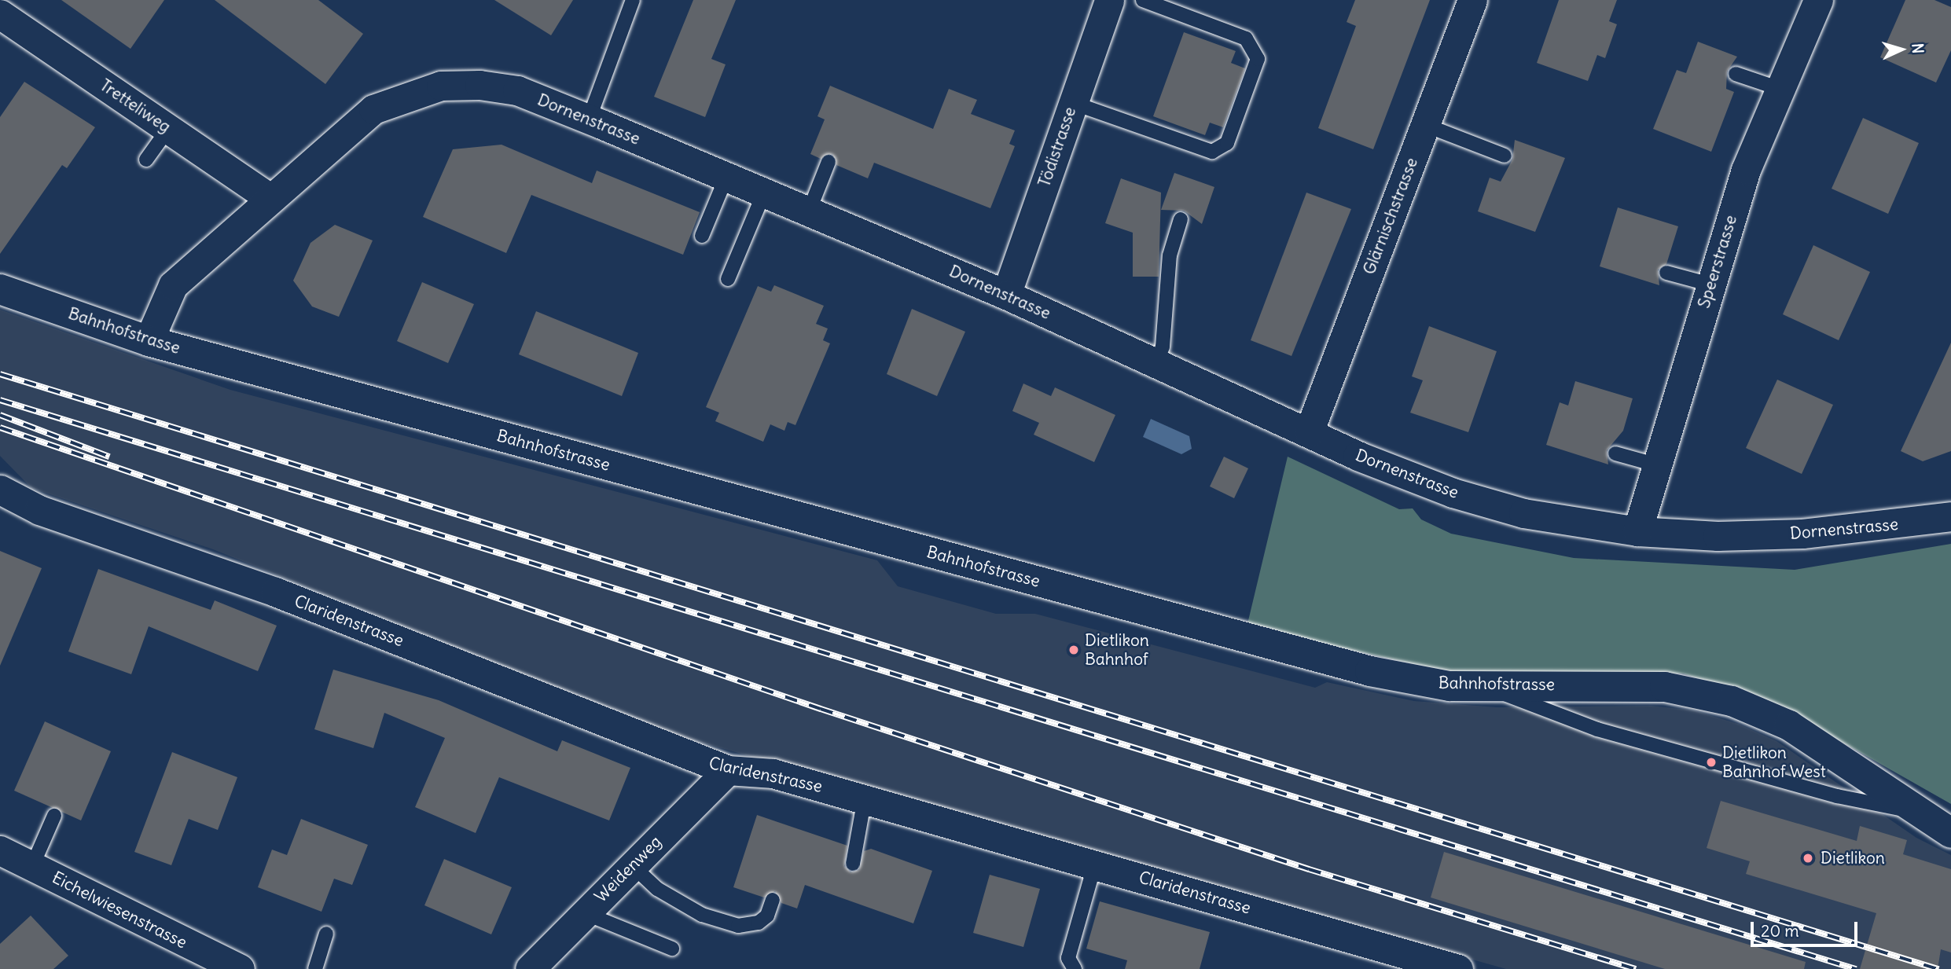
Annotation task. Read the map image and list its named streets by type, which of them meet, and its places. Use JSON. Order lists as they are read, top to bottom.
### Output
{
  "streets": {
    "street": [
      "Tretteliweg",
      "Dornenstrasse",
      "Tödistrasse",
      "Glärnischstrasse",
      "Speerstrasse",
      "Bahnhofstrasse",
      "Claridenstrasse",
      "Weidenweg",
      "Eichelwiesenstrasse"
    ]
  },
  "crossings": [
    ["Tretteliweg", "Dornenstrasse"],
    ["Dornenstrasse", "Tödistrasse"],
    ["Dornenstrasse", "Glärnischstrasse"],
    ["Dornenstrasse", "Speerstrasse"],
    ["Dornenstrasse", "Bahnhofstrasse"],
    ["Claridenstrasse", "Weidenweg"]
  ],
  "places": ["Dietlikon Bahnhof", "Dietlikon Bahnhof West", "Dietlikon"],
  "scale_bar": "20 m",
  "north": "right"
}
